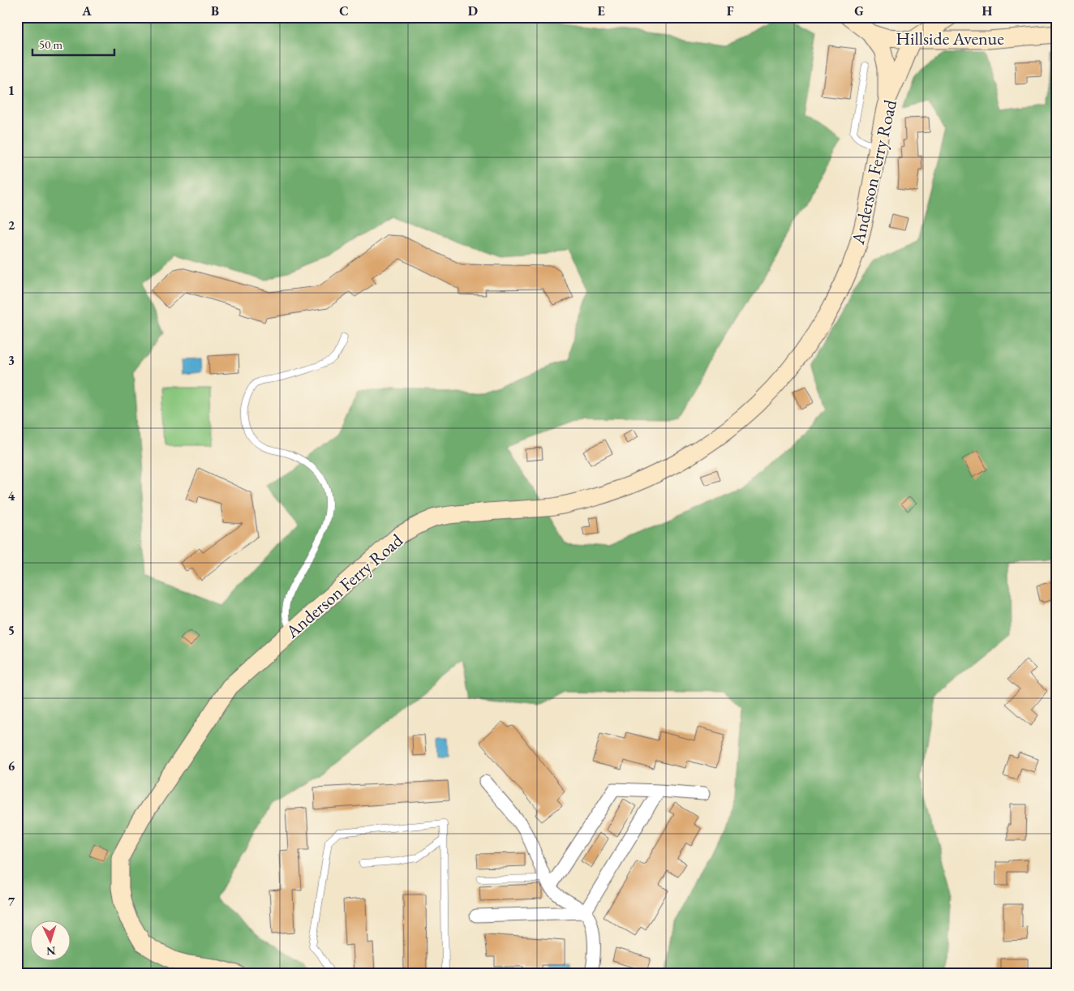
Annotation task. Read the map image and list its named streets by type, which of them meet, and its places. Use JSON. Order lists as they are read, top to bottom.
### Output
{
  "streets": {
    "street": ["Hillside Avenue", "Anderson Ferry Road"]
  },
  "crossings": [
    ["Hillside Avenue", "Anderson Ferry Road"]
  ],
  "scale_bar": "50 m",
  "north": "bottom",
  "grid": {
    "columns": [
      "A",
      "B",
      "C",
      "D",
      "E",
      "F",
      "G",
      "H"
    ],
    "rows": [
      "1",
      "2",
      "3",
      "4",
      "5",
      "6",
      "7"
    ]
  }
}
